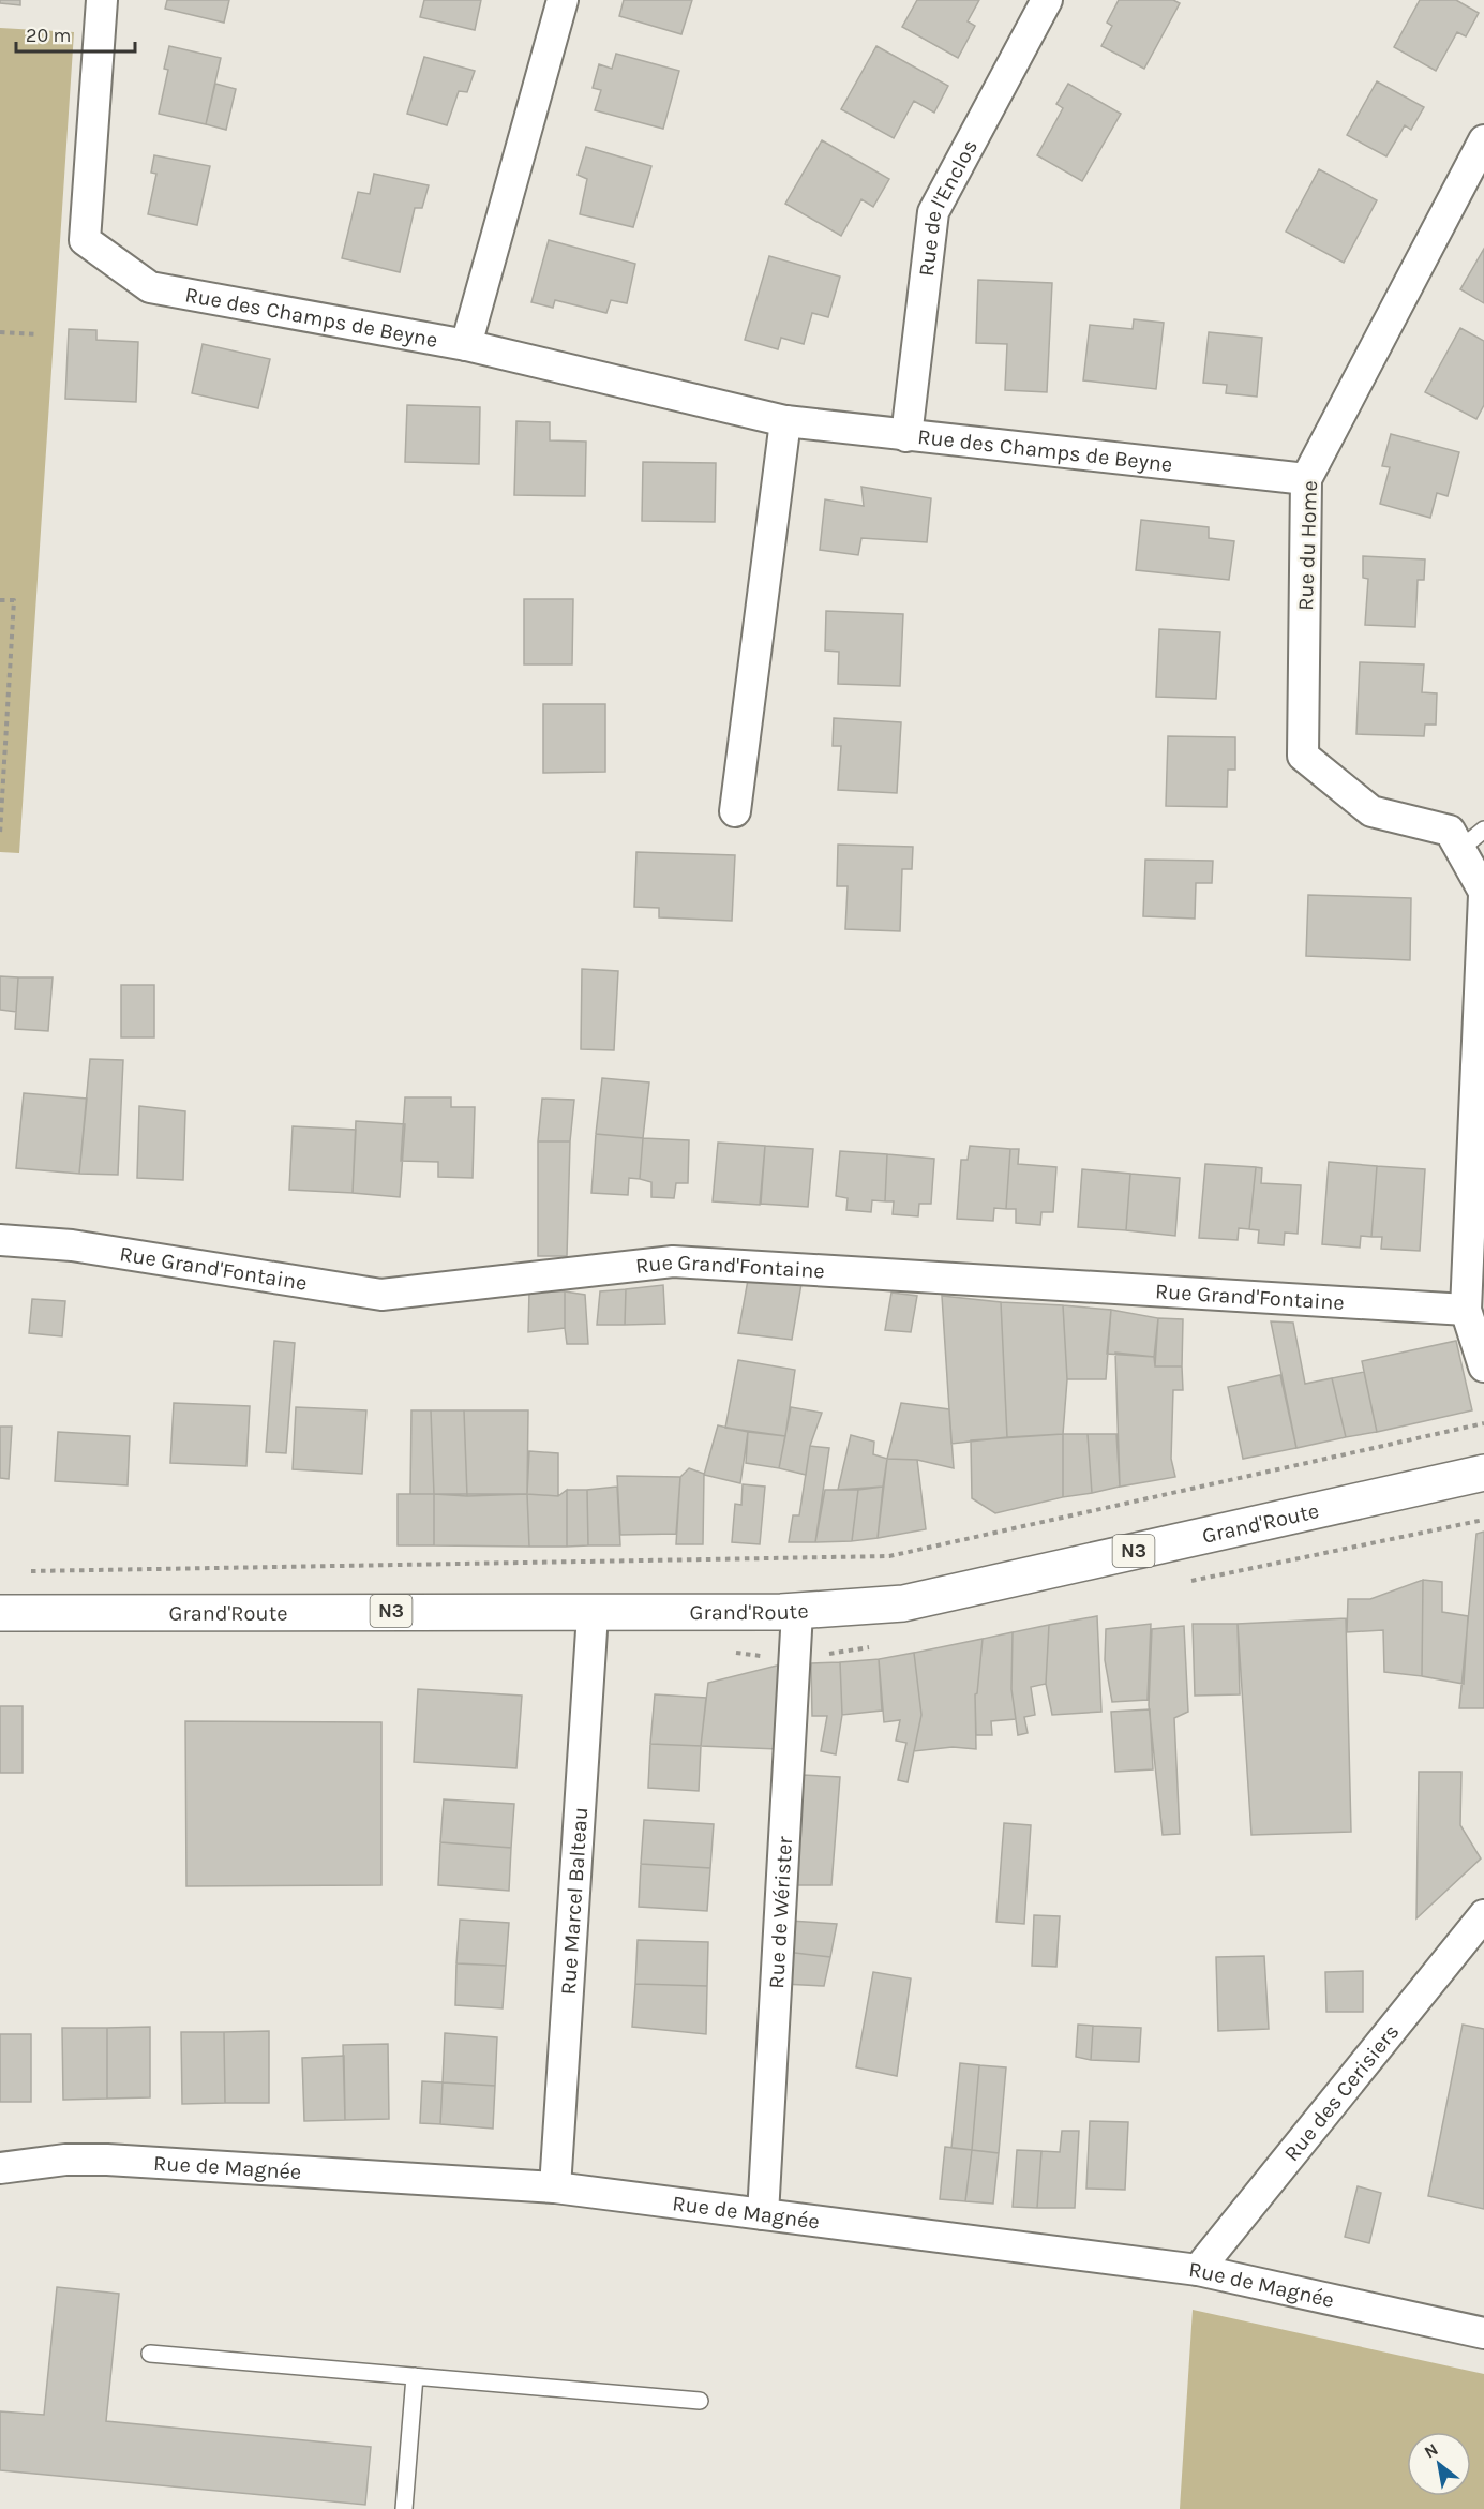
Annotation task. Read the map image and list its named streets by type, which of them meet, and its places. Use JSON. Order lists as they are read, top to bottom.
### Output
{
  "streets": {
    "main road": ["Grand'Route", "N3"],
    "street": [
      "Rue de l'Enclos",
      "Rue des Champs de Beyne",
      "Rue du Home",
      "Rue Grand'Fontaine",
      "Rue Marcel Balteau",
      "Rue de Wérister",
      "Rue des Cerisiers",
      "Rue de Magnée"
    ]
  },
  "crossings": [
    ["Rue de l'Enclos", "Rue des Champs de Beyne"],
    ["Rue des Champs de Beyne", "Rue du Home"],
    ["Rue du Home", "Rue Grand'Fontaine"],
    ["Grand'Route", "Rue Marcel Balteau"],
    ["Grand'Route", "Rue de Wérister"],
    ["Rue Marcel Balteau", "Rue de Magnée"],
    ["Rue de Wérister", "Rue de Magnée"],
    ["Rue des Cerisiers", "Rue de Magnée"]
  ],
  "scale_bar": "20 m",
  "north": "top left"
}
